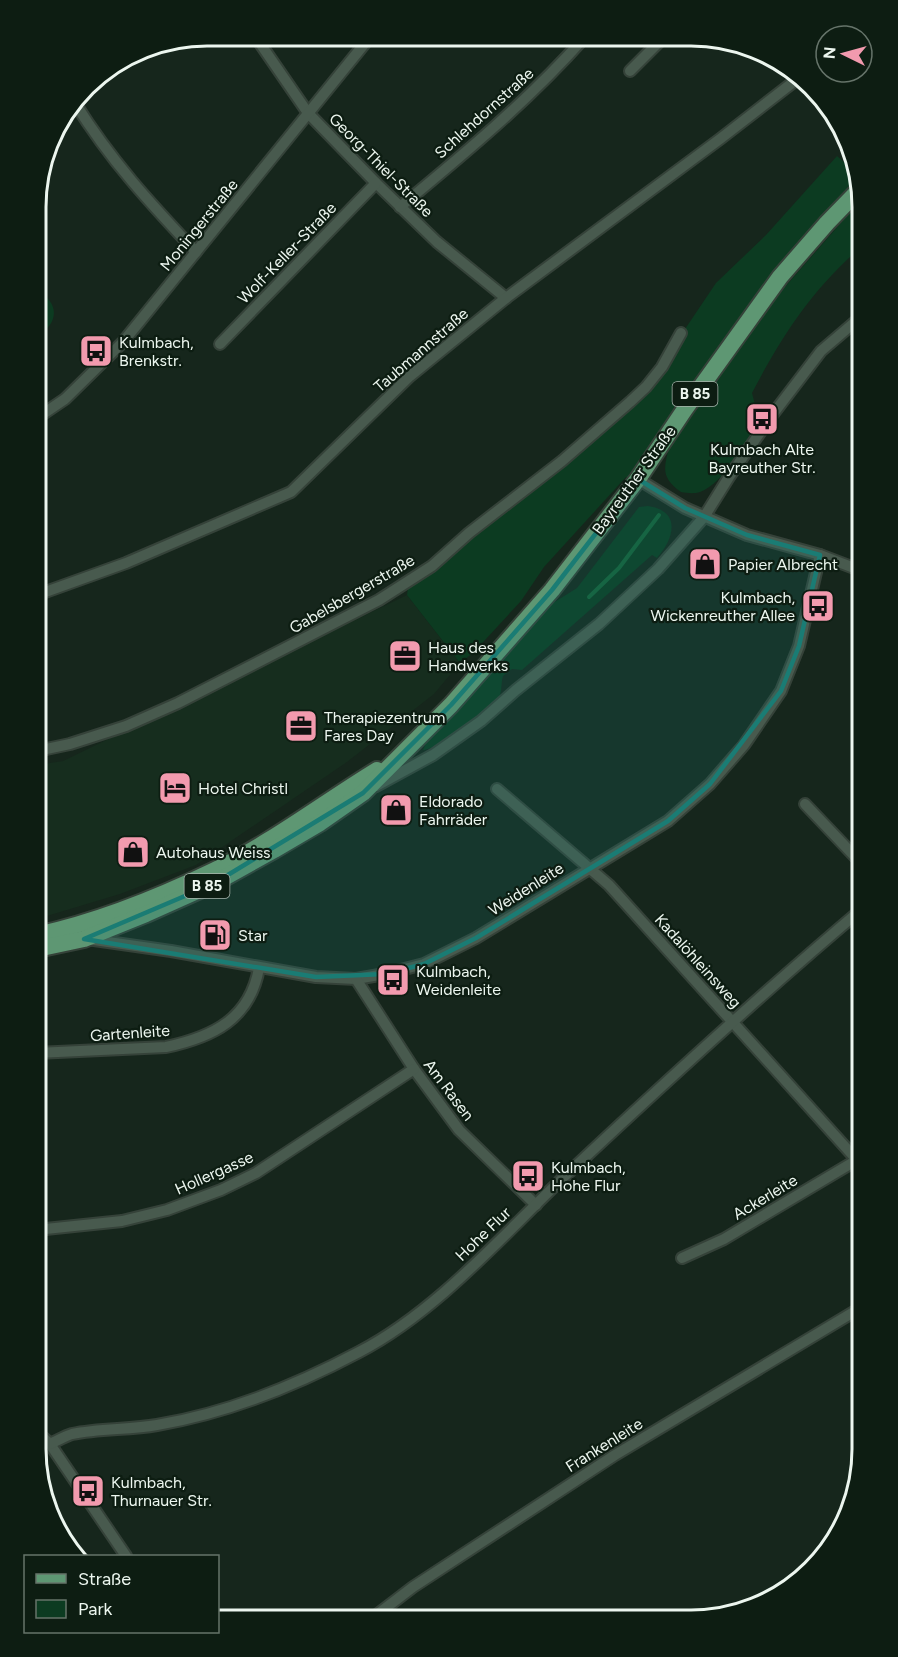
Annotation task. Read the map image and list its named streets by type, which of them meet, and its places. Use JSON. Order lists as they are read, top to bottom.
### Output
{
  "streets": {
    "main road": ["B 85", "Bayreuther Straße"],
    "street": [
      "Schlehdornstraße",
      "Georg-Thiel-Straße",
      "Moningerstraße",
      "Wolf-Keller-Straße",
      "Taubmannstraße",
      "Gabelsbergerstraße",
      "Weidenleite",
      "Kadalöhleinsweg",
      "Gartenleite",
      "Am Rasen",
      "Hollergasse",
      "Ackerleite",
      "Hohe Flur",
      "Frankenleite"
    ]
  },
  "crossings": [
    ["Schlehdornstraße", "Georg-Thiel-Straße"],
    ["Georg-Thiel-Straße", "Moningerstraße"],
    ["Georg-Thiel-Straße", "Wolf-Keller-Straße"],
    ["Georg-Thiel-Straße", "Taubmannstraße"],
    ["Bayreuther Straße", "Weidenleite"],
    ["Weidenleite", "Kadalöhleinsweg"],
    ["Weidenleite", "Gartenleite"],
    ["Weidenleite", "Am Rasen"],
    ["Kadalöhleinsweg", "Hohe Flur"],
    ["Am Rasen", "Hollergasse"],
    ["Am Rasen", "Hohe Flur"]
  ],
  "places": {
    "bus stop": [
      "Kulmbach, Brenkstr.",
      "Kulmbach Alte Bayreuther Str.",
      "Kulmbach, Wickenreuther Allee",
      "Kulmbach, Weidenleite",
      "Kulmbach, Hohe Flur",
      "Kulmbach, Thurnauer Str."
    ],
    "shop": ["Papier Albrecht", "Eldorado Fahrräder", "Autohaus Weiss"],
    "office": ["Haus des Handwerks", "Therapiezentrum Fares Day"],
    "hotel": ["Hotel Christl"],
    "fuel station": ["Star"]
  },
  "legend": ["Straße", "Park"],
  "north": "left"
}
